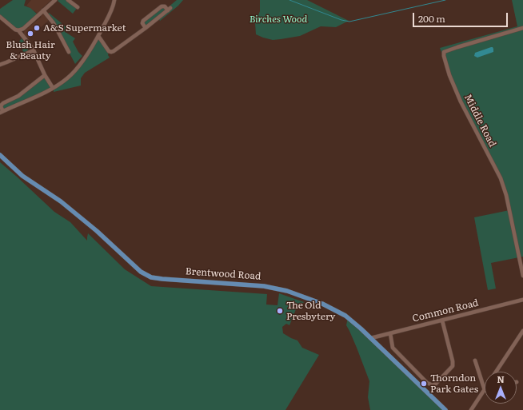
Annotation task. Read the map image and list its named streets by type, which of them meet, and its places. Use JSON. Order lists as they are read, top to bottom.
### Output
{
  "streets": {
    "main road": ["Brentwood Road"],
    "street": ["Middle Road", "Common Road"]
  },
  "crossings": [
    ["Brentwood Road", "Common Road"]
  ],
  "parks": ["Birches Wood"],
  "places": [
    "A&S Supermarket",
    "Blush Hair & Beauty",
    "The Old Presbytery",
    "Thorndon Park Gates"
  ],
  "scale_bar": "200 m",
  "north": "top"
}
